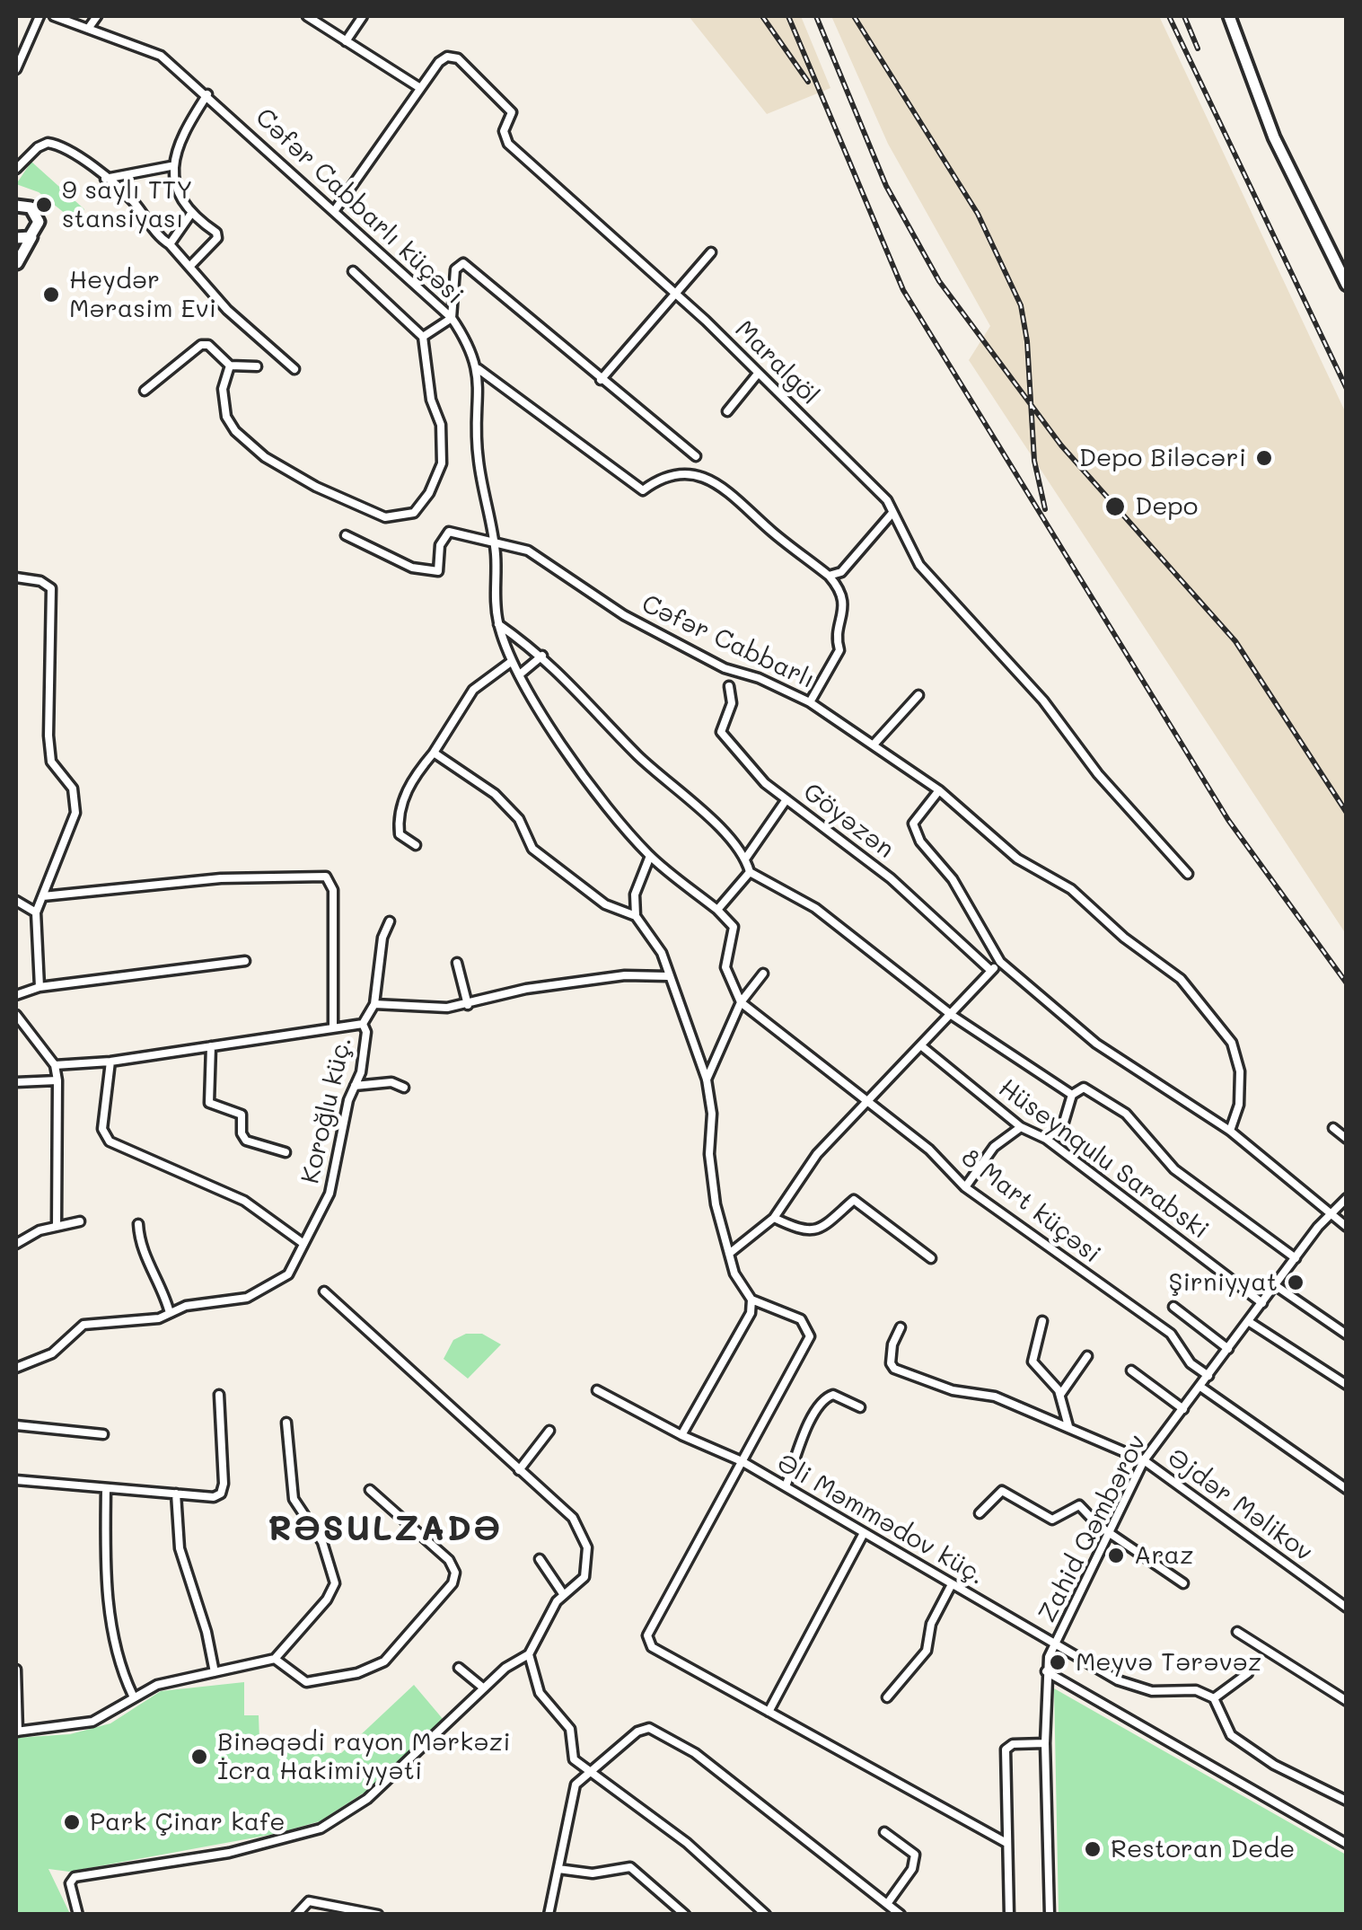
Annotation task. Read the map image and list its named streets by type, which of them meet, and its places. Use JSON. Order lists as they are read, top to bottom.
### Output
{
  "streets": {
    "street": [
      "Cəfər Cabbarlı küçəsi",
      "Maralgöl",
      "Cəfər Cabbarlı",
      "Göyəzən",
      "Koroğlu küç.",
      "Hüseynqulu Sarabski",
      "8 Mart küçəsi",
      "Əjdər Məlikov",
      "Əli Məmmədov küç.",
      "Zahid Qəmbərov"
    ]
  },
  "crossings": [
    ["Cəfər Cabbarlı küçəsi", "Maralgöl"],
    ["Cəfər Cabbarlı küçəsi", "Cəfər Cabbarlı"],
    ["Hüseynqulu Sarabski", "Zahid Qəmbərov"],
    ["8 Mart küçəsi", "Zahid Qəmbərov"],
    ["Əjdər Məlikov", "Zahid Qəmbərov"],
    ["Əli Məmmədov küç.", "Zahid Qəmbərov"]
  ],
  "districts": ["RƏSULZADƏ"],
  "places": [
    "9 saylı TTY stansiyası",
    "Heydər Mərasim Evi",
    "Depo Biləcəri",
    "Depo",
    "Şirniyyat",
    "Araz",
    "Meyvə Tərəvəz",
    "Binəqədi rayon Mərkəzi İcra Hakimiyyəti",
    "Park Çinar kafe",
    "Restoran Dede"
  ]
}
